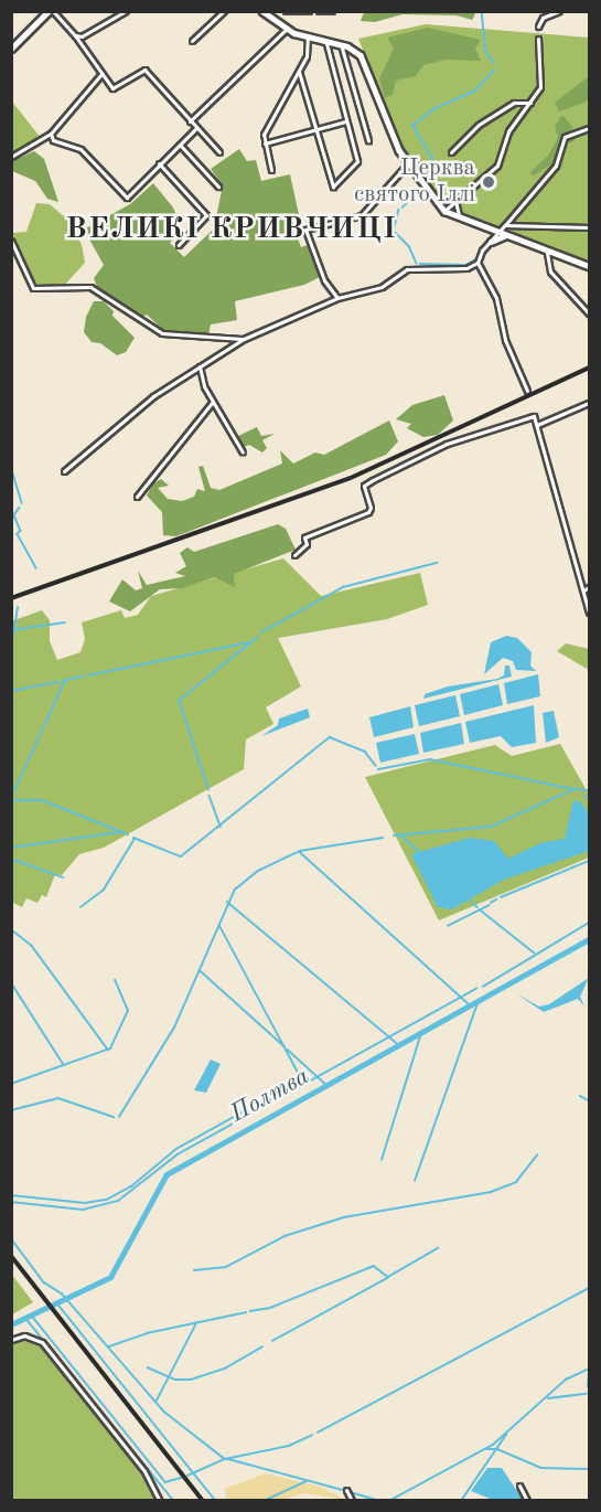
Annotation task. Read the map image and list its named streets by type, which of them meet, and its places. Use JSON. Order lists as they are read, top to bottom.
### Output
{
  "districts": ["ВЕЛИКІ КРИВЧИЦІ"],
  "water": ["Полтва"],
  "places": ["Церква святого Іллі"]
}
